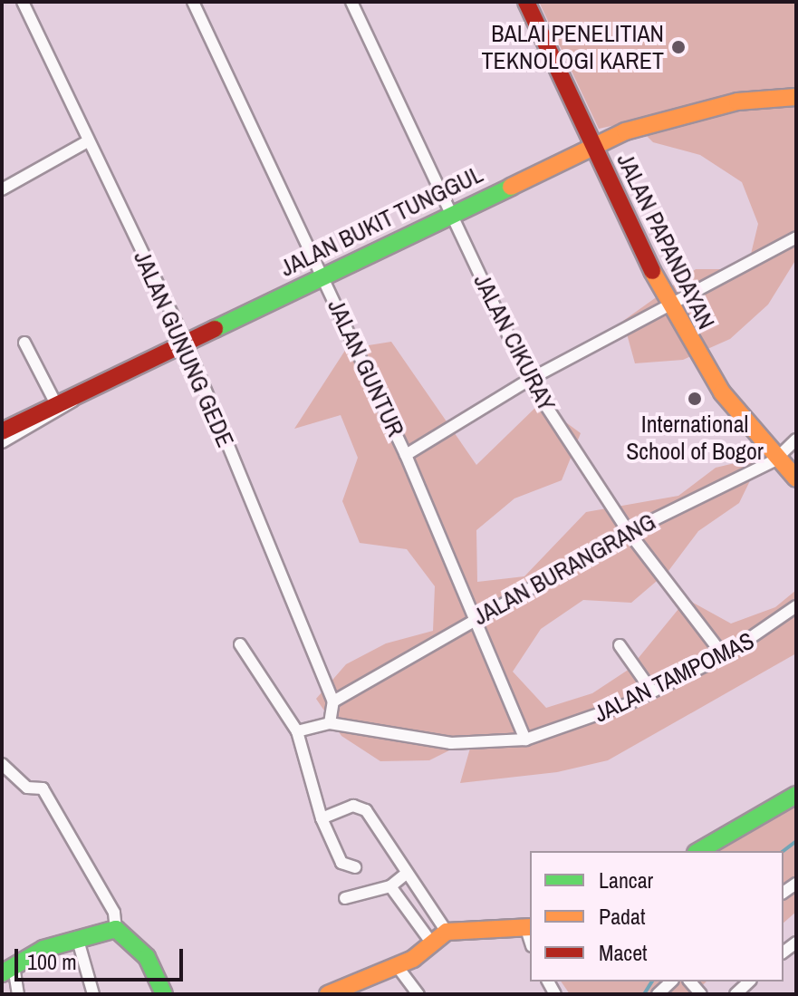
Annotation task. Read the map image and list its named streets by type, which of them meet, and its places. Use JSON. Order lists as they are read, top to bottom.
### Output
{
  "streets": {
    "street": [
      "JALAN BUKIT TUNGGUL",
      "JALAN PAPANDAYAN",
      "JALAN CIKURAY",
      "JALAN GUNUNG GEDE",
      "JALAN GUNTUR",
      "JALAN BURANGRANG",
      "JALAN TAMPOMAS"
    ]
  },
  "crossings": [
    ["JALAN BUKIT TUNGGUL", "JALAN PAPANDAYAN"],
    ["JALAN BUKIT TUNGGUL", "JALAN CIKURAY"],
    ["JALAN BUKIT TUNGGUL", "JALAN GUNUNG GEDE"],
    ["JALAN BUKIT TUNGGUL", "JALAN GUNTUR"],
    ["JALAN PAPANDAYAN", "JALAN BURANGRANG"],
    ["JALAN CIKURAY", "JALAN BURANGRANG"],
    ["JALAN CIKURAY", "JALAN TAMPOMAS"],
    ["JALAN GUNUNG GEDE", "JALAN BURANGRANG"],
    ["JALAN GUNTUR", "JALAN BURANGRANG"],
    ["JALAN GUNTUR", "JALAN TAMPOMAS"]
  ],
  "places": ["BALAI PENELITIAN TEKNOLOGI KARET", "International School of Bogor"],
  "legend": ["Lancar", "Padat", "Macet"],
  "scale_bar": "100 m"
}
